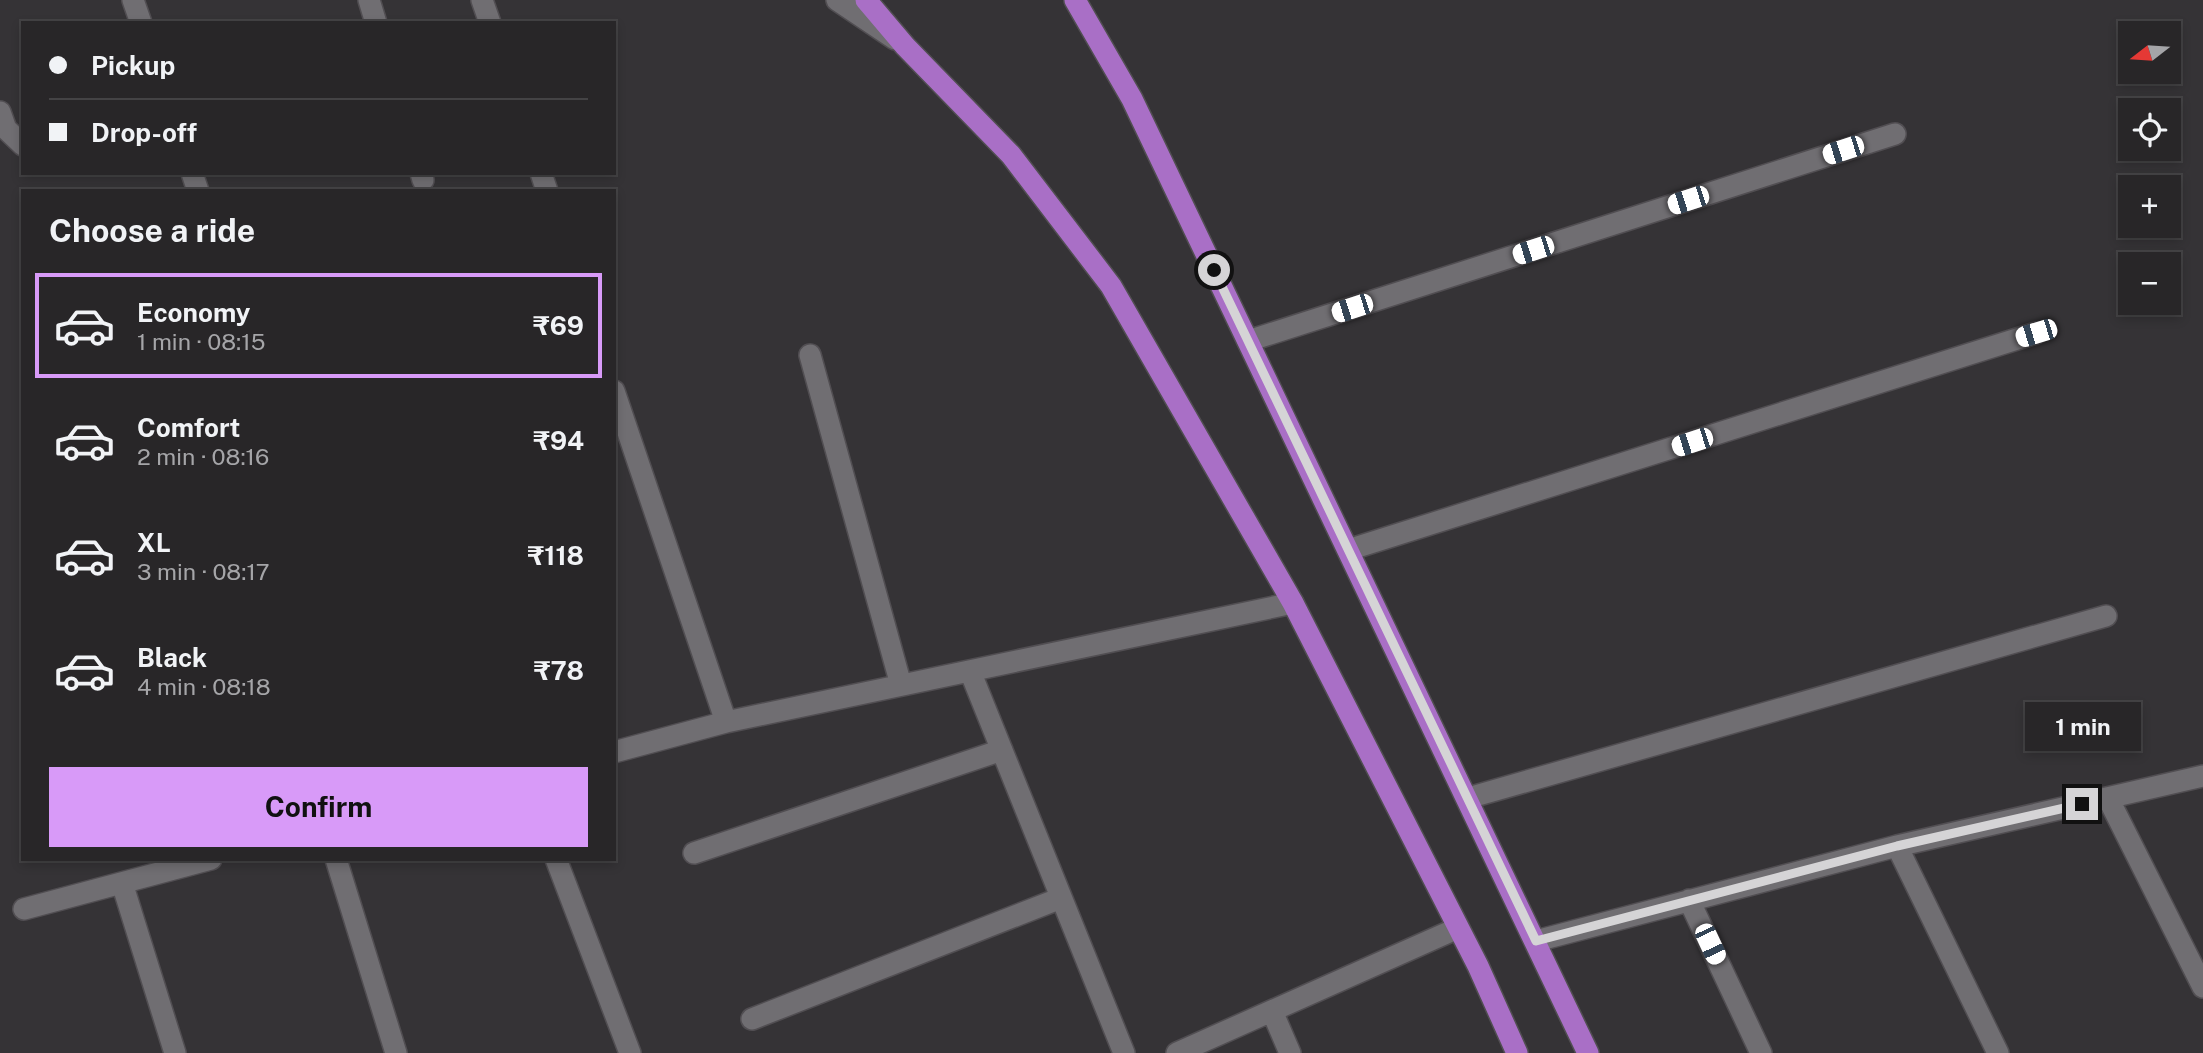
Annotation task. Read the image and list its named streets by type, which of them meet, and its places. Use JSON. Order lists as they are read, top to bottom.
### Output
{
  "north": "left",
  "page": {
    "map_buttons": ["+", "−"],
    "banner": ["Pickup", "Drop-off"],
    "heading": "Choose a ride",
    "list": [
      {
        "name": "Economy",
        "note": "1 min · 08:15",
        "value": "₹69"
      },
      {
        "name": "Comfort",
        "note": "2 min · 08:16",
        "value": "₹94"
      },
      {
        "name": "XL",
        "note": "3 min · 08:17",
        "value": "₹118"
      },
      {
        "name": "Black",
        "note": "4 min · 08:18",
        "value": "₹78"
      }
    ],
    "bubble": "1 min",
    "buttons": "Confirm"
  }
}
